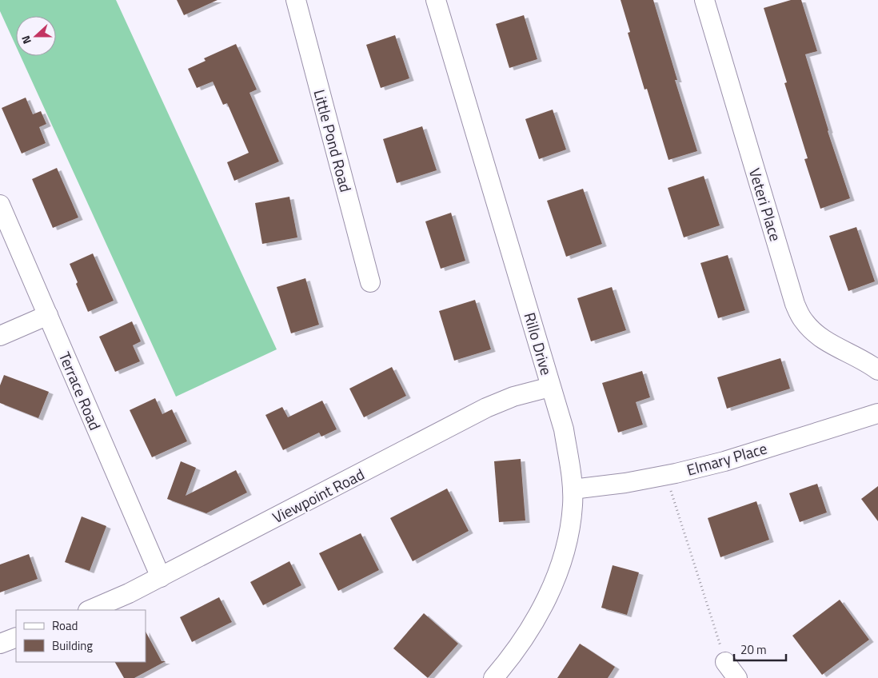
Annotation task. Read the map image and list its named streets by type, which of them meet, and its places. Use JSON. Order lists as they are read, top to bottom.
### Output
{
  "streets": {
    "street": [
      "Little Pond Road",
      "Veteri Place",
      "Rillo Drive",
      "Terrace Road",
      "Elmary Place",
      "Viewpoint Road"
    ]
  },
  "crossings": [
    ["Rillo Drive", "Elmary Place"],
    ["Rillo Drive", "Viewpoint Road"],
    ["Terrace Road", "Viewpoint Road"]
  ],
  "legend": ["Road", "Building"],
  "scale_bar": "20 m",
  "north": "left"
}
